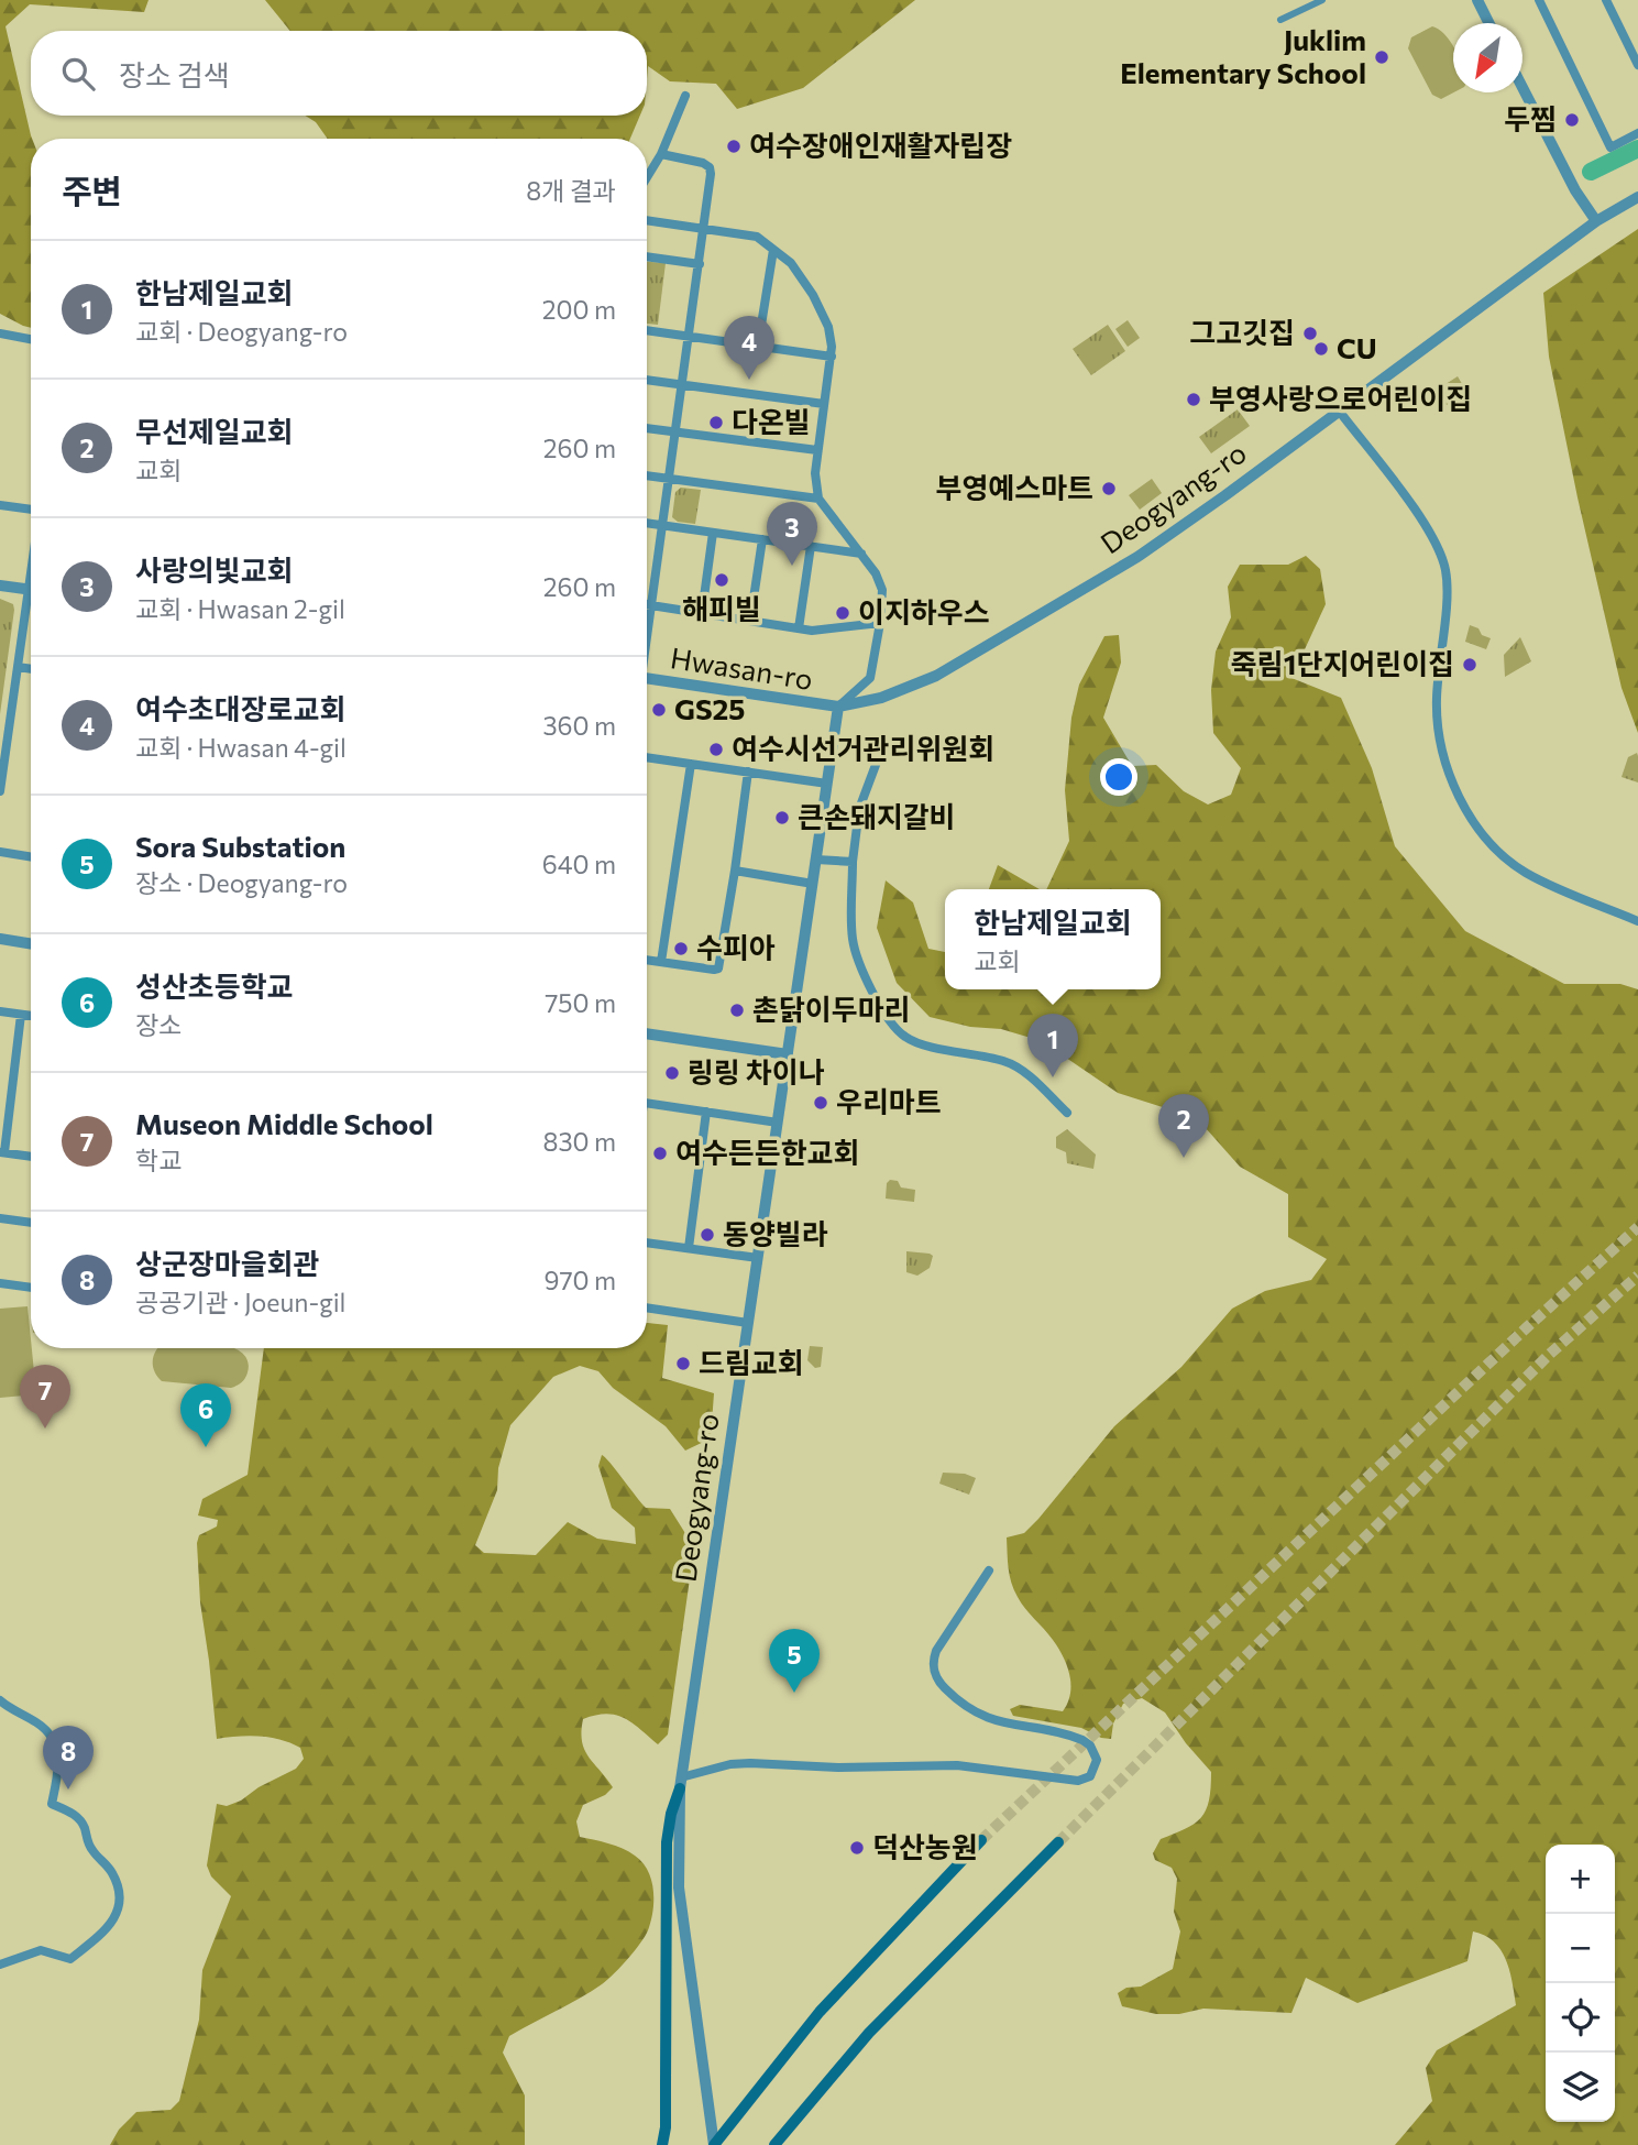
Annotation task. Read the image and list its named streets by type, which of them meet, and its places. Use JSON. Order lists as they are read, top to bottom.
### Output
{
  "streets": {
    "street": ["Deogyang-ro", "Hwasan-ro"]
  },
  "crossings": [
    ["Deogyang-ro", "Hwasan-ro"]
  ],
  "places": [
    "Juklim Elementary School",
    "두찜",
    "여수장애인재활자립장",
    "그고깃집",
    "CU",
    "부영사랑으로어린이집",
    "다온빌",
    "부영예스마트",
    "해피빌",
    "이지하우스",
    "죽림1단지어린이집",
    "GS25",
    "여수시선거관리위원회",
    "큰손돼지갈비",
    "수피아",
    "촌닭이두마리",
    "링링 차이나",
    "우리마트",
    "여수든든한교회",
    "동양빌라",
    "드림교회",
    "덕산농원"
  ],
  "north": "bottom left",
  "page": {
    "search": "장소 검색",
    "heading": ["주변", "8개 결과"],
    "list": [
      {
        "mark": "1",
        "name": "한남제일교회",
        "note": "교회 · Deogyang-ro",
        "value": "200 m"
      },
      {
        "mark": "2",
        "name": "무선제일교회",
        "note": "교회",
        "value": "260 m"
      },
      {
        "mark": "3",
        "name": "사랑의빛교회",
        "note": "교회 · Hwasan 2-gil",
        "value": "260 m"
      },
      {
        "mark": "4",
        "name": "여수초대장로교회",
        "note": "교회 · Hwasan 4-gil",
        "value": "360 m"
      },
      {
        "mark": "5",
        "name": "Sora Substation",
        "note": "장소 · Deogyang-ro",
        "value": "640 m"
      },
      {
        "mark": "6",
        "name": "성산초등학교",
        "note": "장소",
        "value": "750 m"
      },
      {
        "mark": "7",
        "name": "Museon Middle School",
        "note": "학교",
        "value": "830 m"
      },
      {
        "mark": "8",
        "name": "상군장마을회관",
        "note": "공공기관 · Joeun-gil",
        "value": "970 m"
      }
    ],
    "pins": [
      "4",
      "3",
      "1",
      "2",
      "7",
      "6",
      "5",
      "8"
    ],
    "popup": ["한남제일교회", "교회"],
    "map_buttons": ["+", "−"]
  }
}
